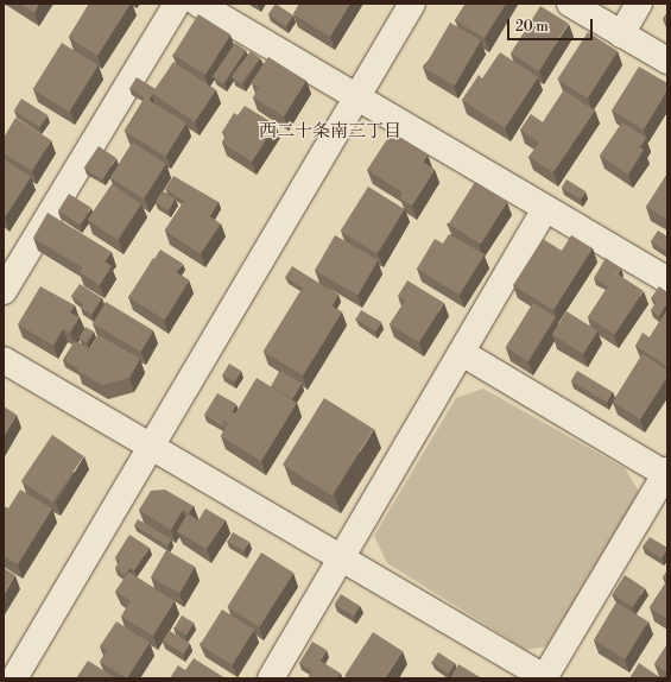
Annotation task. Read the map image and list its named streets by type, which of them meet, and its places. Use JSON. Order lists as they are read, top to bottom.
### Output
{
  "districts": ["西二十条南三丁目"],
  "scale_bar": "20 m"
}
